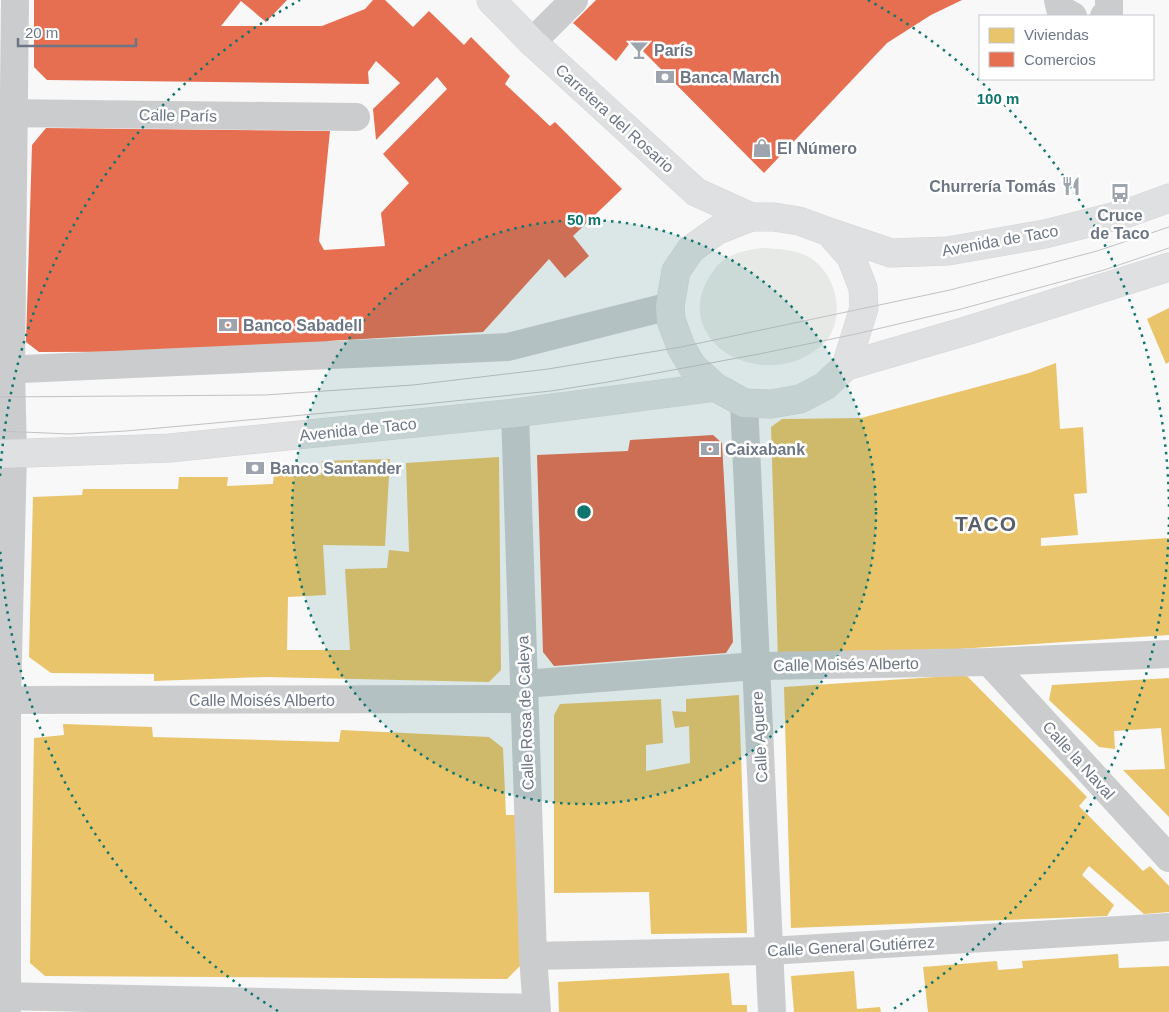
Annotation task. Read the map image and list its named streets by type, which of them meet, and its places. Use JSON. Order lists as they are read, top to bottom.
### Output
{
  "streets": {
    "main road": ["Carretera del Rosario", "Avenida de Taco"],
    "street": [
      "Calle París",
      "Calle Moisés Alberto",
      "Calle Rosa de Caleya",
      "Calle Aguere",
      "Calle la Naval",
      "Calle General Gutiérrez"
    ]
  },
  "crossings": [
    ["Carretera del Rosario", "Avenida de Taco"],
    ["Avenida de Taco", "Calle Rosa de Caleya"],
    ["Calle Moisés Alberto", "Calle Rosa de Caleya"],
    ["Calle Moisés Alberto", "Calle Aguere"],
    ["Calle Moisés Alberto", "Calle la Naval"],
    ["Calle Rosa de Caleya", "Calle General Gutiérrez"],
    ["Calle Aguere", "Calle General Gutiérrez"]
  ],
  "districts": ["TACO"],
  "places": {
    "bar": ["París"],
    "bank": [
      "Banca March",
      "Banco Sabadell",
      "Caixabank",
      "Banco Santander"
    ],
    "shop": ["El Número"],
    "restaurant": ["Churrería Tomás"],
    "bus stop": ["Cruce de Taco"]
  },
  "legend": ["Viviendas", "Comercios"],
  "scale_bar": "20 m",
  "rings": ["100 m", "50 m"]
}
